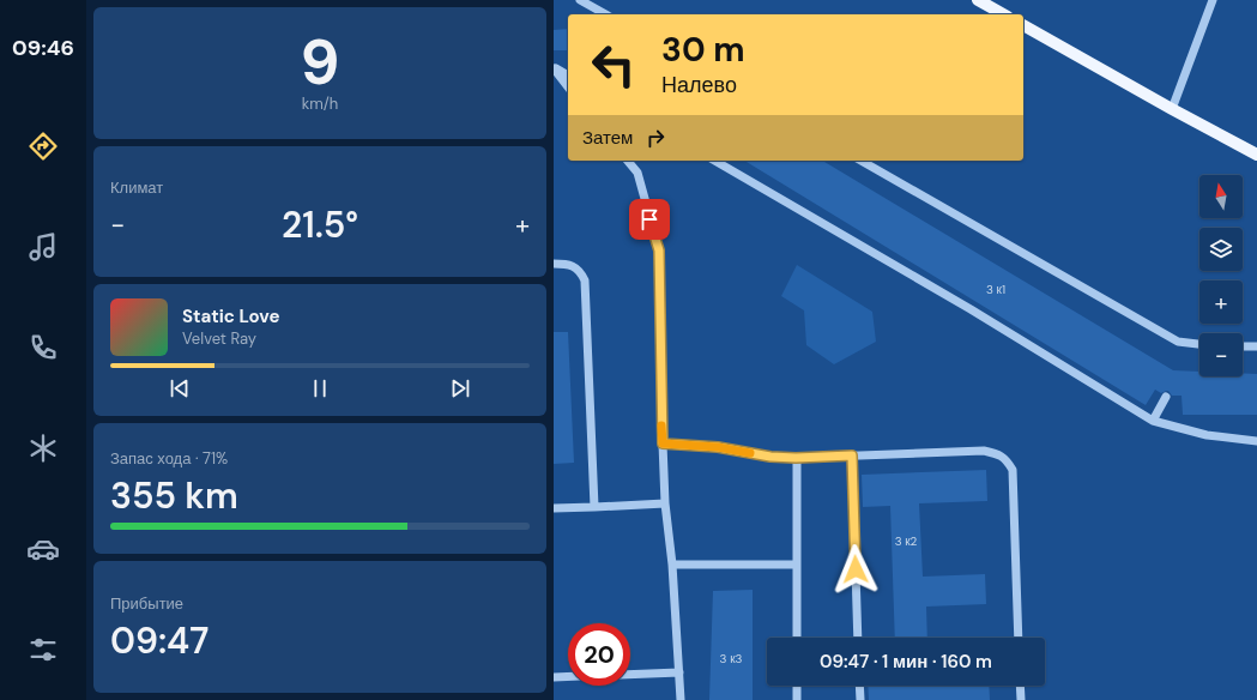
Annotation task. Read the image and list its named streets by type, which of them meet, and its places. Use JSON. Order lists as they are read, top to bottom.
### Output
{
  "house_numbers": ["3 к1", "3 к2", "3 к3"],
  "north": "top",
  "page": {
    "tabs": "09:46",
    "tile": [
      ["9", "km/h"],
      "Климат",
      ["Запас хода · 71%", "355 km"],
      ["Прибытие", "09:47"]
    ],
    "turn": ["30 m", "Налево"],
    "then": "Затем",
    "map_buttons": ["+", "−"],
    "heat": ["−", "21.5°", "+"],
    "song": ["Static Love", "Velvet Ray"],
    "limit": "20",
    "trip": "09:47 · 1 мин · 160 m"
  }
}
